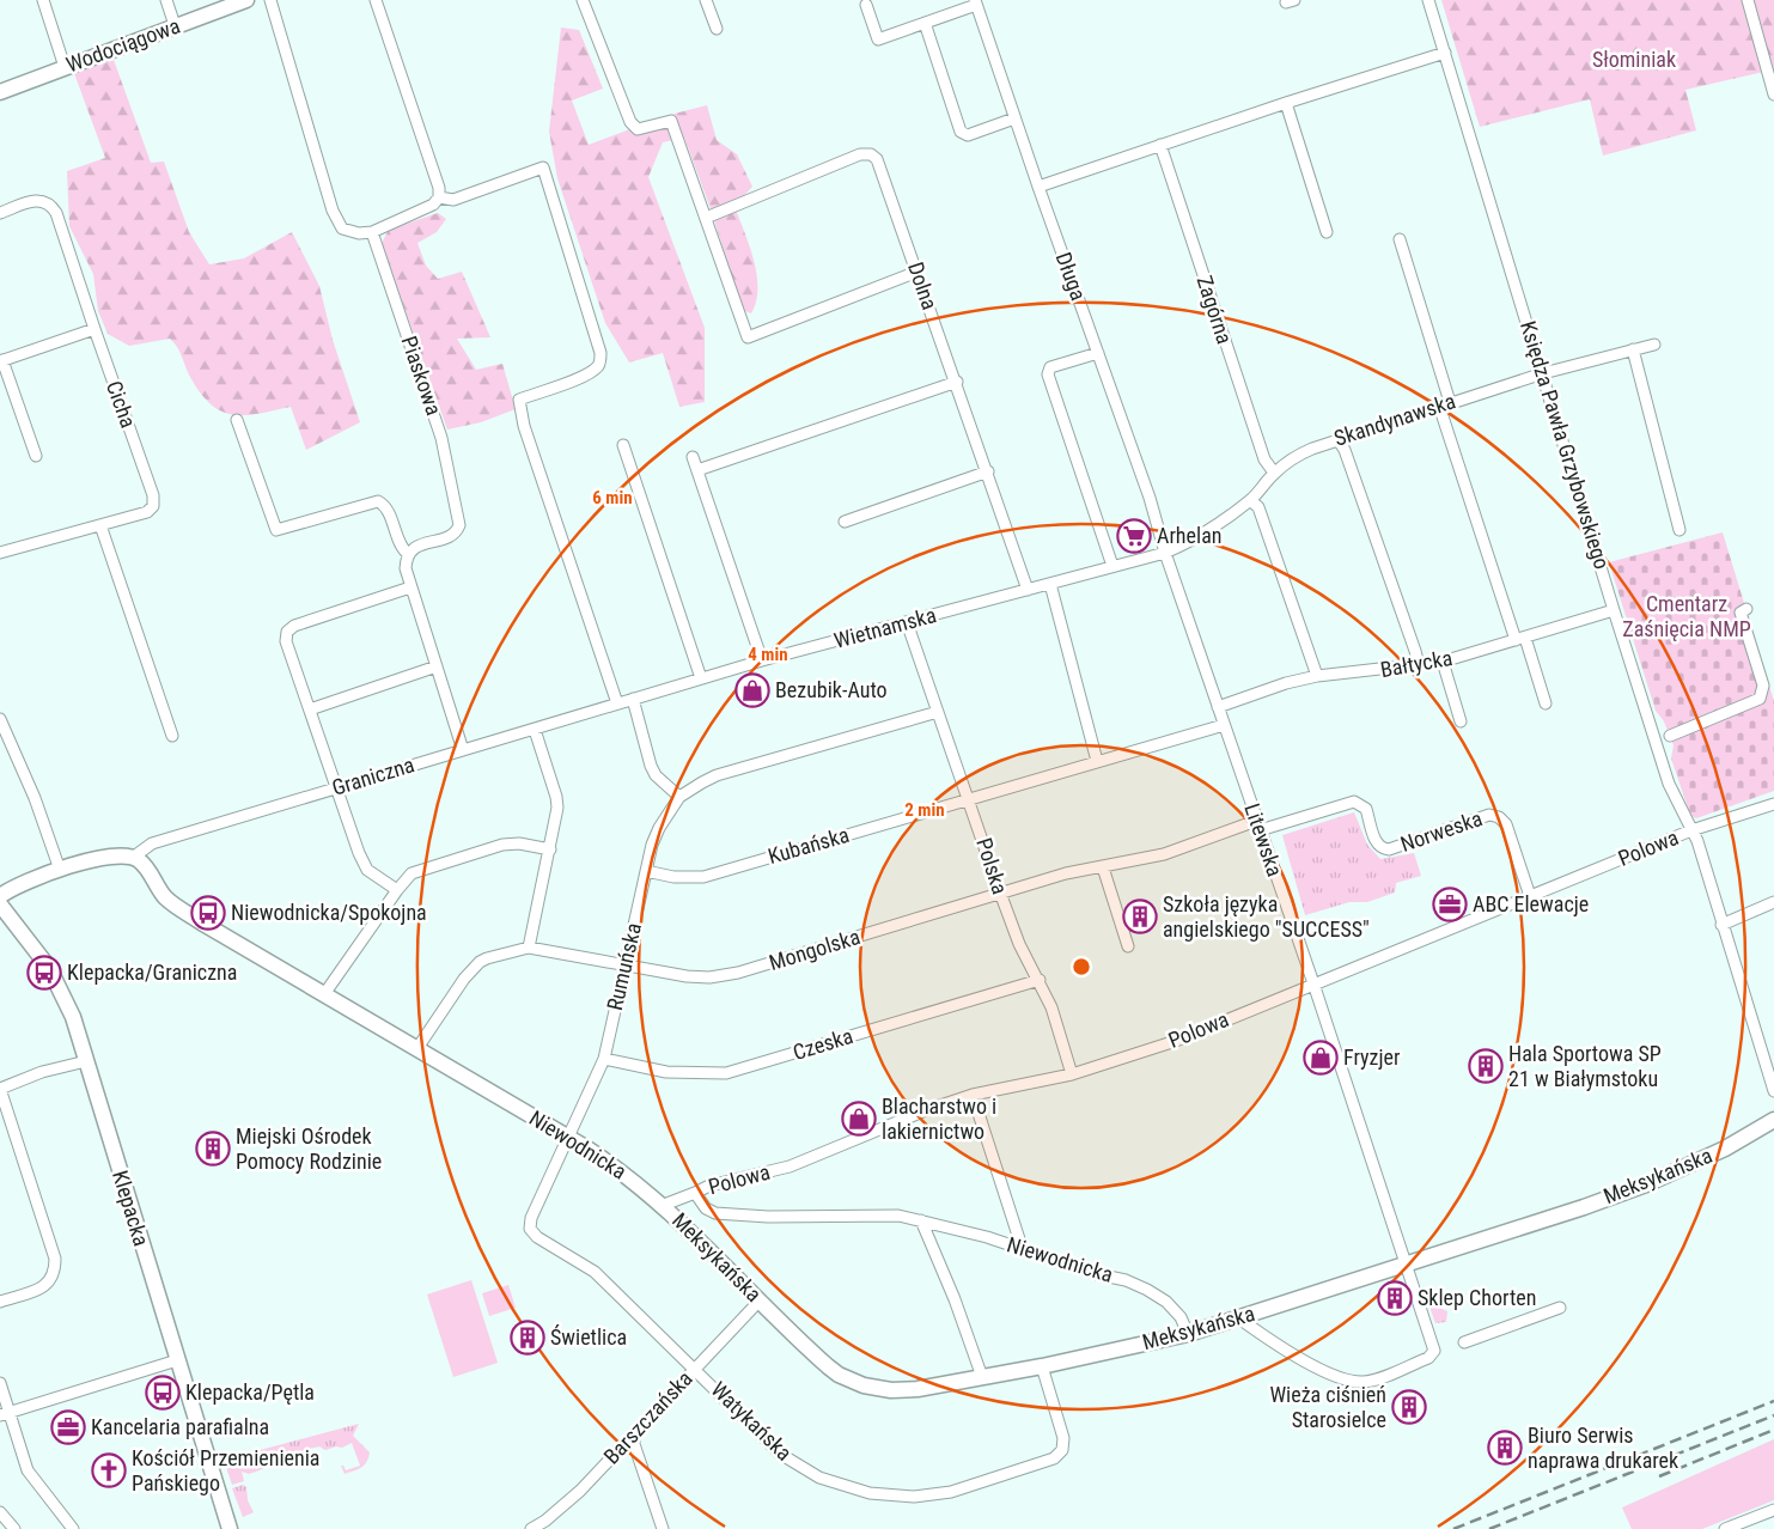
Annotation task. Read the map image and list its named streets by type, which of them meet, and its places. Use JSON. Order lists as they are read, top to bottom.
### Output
{
  "streets": {
    "street": [
      "Wodociągowa",
      "Długa",
      "Dolna",
      "Zagórna",
      "Piaskowa",
      "Cicha",
      "Skandynawska",
      "Księdza Pawła Grzybowskiego",
      "Wietnamska",
      "Bałtycka",
      "Graniczna",
      "Norweska",
      "Litewska",
      "Kubańska",
      "Polowa",
      "Polska",
      "Mongolska",
      "Rumuńska",
      "Czeska",
      "Niewodnicka",
      "Meksykańska",
      "Klepacka",
      "Barszczańska",
      "Watykańska"
    ]
  },
  "crossings": [
    ["Długa", "Skandynawska"],
    ["Długa", "Wietnamska"],
    ["Długa", "Litewska"],
    ["Dolna", "Wietnamska"],
    ["Zagórna", "Skandynawska"],
    ["Skandynawska", "Księdza Pawła Grzybowskiego"],
    ["Skandynawska", "Wietnamska"],
    ["Skandynawska", "Litewska"],
    ["Księdza Pawła Grzybowskiego", "Bałtycka"],
    ["Księdza Pawła Grzybowskiego", "Polowa"],
    ["Wietnamska", "Graniczna"],
    ["Wietnamska", "Litewska"],
    ["Wietnamska", "Polska"],
    ["Bałtycka", "Litewska"],
    ["Graniczna", "Niewodnicka"],
    ["Norweska", "Litewska"],
    ["Norweska", "Polowa"],
    ["Norweska", "Mongolska"],
    ["Litewska", "Kubańska"],
    ["Litewska", "Polowa"],
    ["Litewska", "Mongolska"],
    ["Litewska", "Meksykańska"],
    ["Kubańska", "Polska"],
    ["Kubańska", "Rumuńska"],
    ["Polowa", "Polska"],
    ["Polowa", "Niewodnicka"],
    ["Polska", "Mongolska"],
    ["Polska", "Rumuńska"],
    ["Polska", "Czeska"],
    ["Mongolska", "Rumuńska"],
    ["Rumuńska", "Czeska"],
    ["Rumuńska", "Niewodnicka"],
    ["Rumuńska", "Watykańska"],
    ["Niewodnicka", "Meksykańska"],
    ["Niewodnicka", "Watykańska"],
    ["Meksykańska", "Barszczańska"],
    ["Meksykańska", "Watykańska"],
    ["Barszczańska", "Watykańska"]
  ],
  "parks": ["Słominiak", "Cmentarz Zaśnięcia NMP"],
  "places": {
    "supermarket": ["Arhelan"],
    "shop": ["Bezubik-Auto", "Fryzjer", "Blacharstwo i lakiernictwo"],
    "office": ["ABC Elewacje", "Kancelaria parafialna"],
    "bus stop": ["Niewodnicka/Spokojna", "Klepacka/Graniczna", "Klepacka/Pętla"],
    "building": [
      "Szkoła języka angielskiego \"SUCCESS\"",
      "Hala Sportowa SP 21 w Białymstoku",
      "Miejski Ośrodek Pomocy Rodzinie",
      "Sklep Chorten",
      "Świetlica",
      "Wieża ciśnień Starosielce",
      "Biuro Serwis naprawa drukarek"
    ],
    "church": ["Kościół Przemienienia Pańskiego"]
  },
  "rings": ["6 min", "4 min", "2 min"]
}
